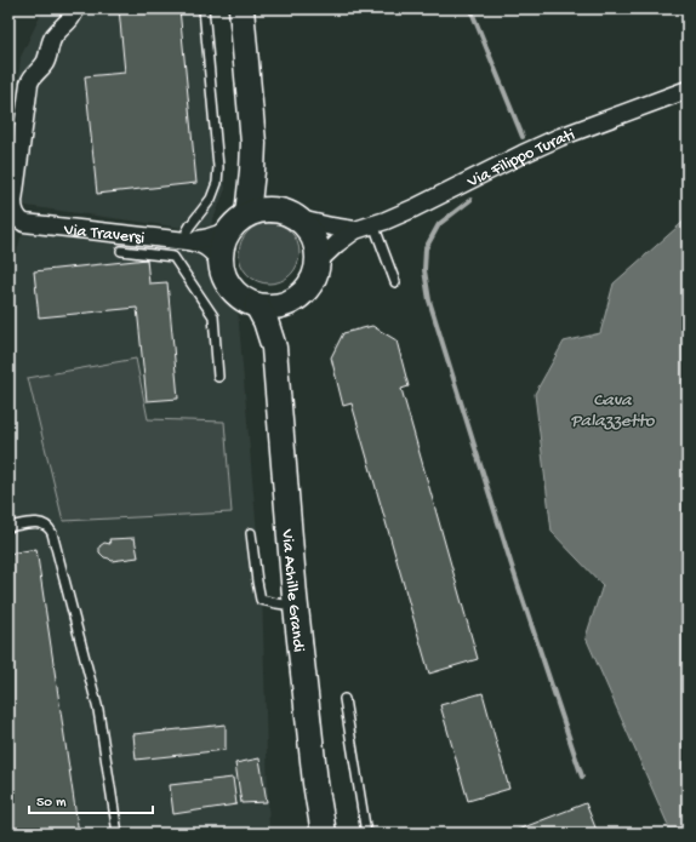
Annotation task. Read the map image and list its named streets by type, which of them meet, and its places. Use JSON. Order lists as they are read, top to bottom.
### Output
{
  "streets": {
    "main road": ["Via Achille Grandi"],
    "street": ["Via Filippo Turati", "Via Traversi"]
  },
  "crossings": [
    ["Via Filippo Turati", "Via Achille Grandi"]
  ],
  "water": ["Cava Palazzetto"],
  "scale_bar": "50 m"
}
